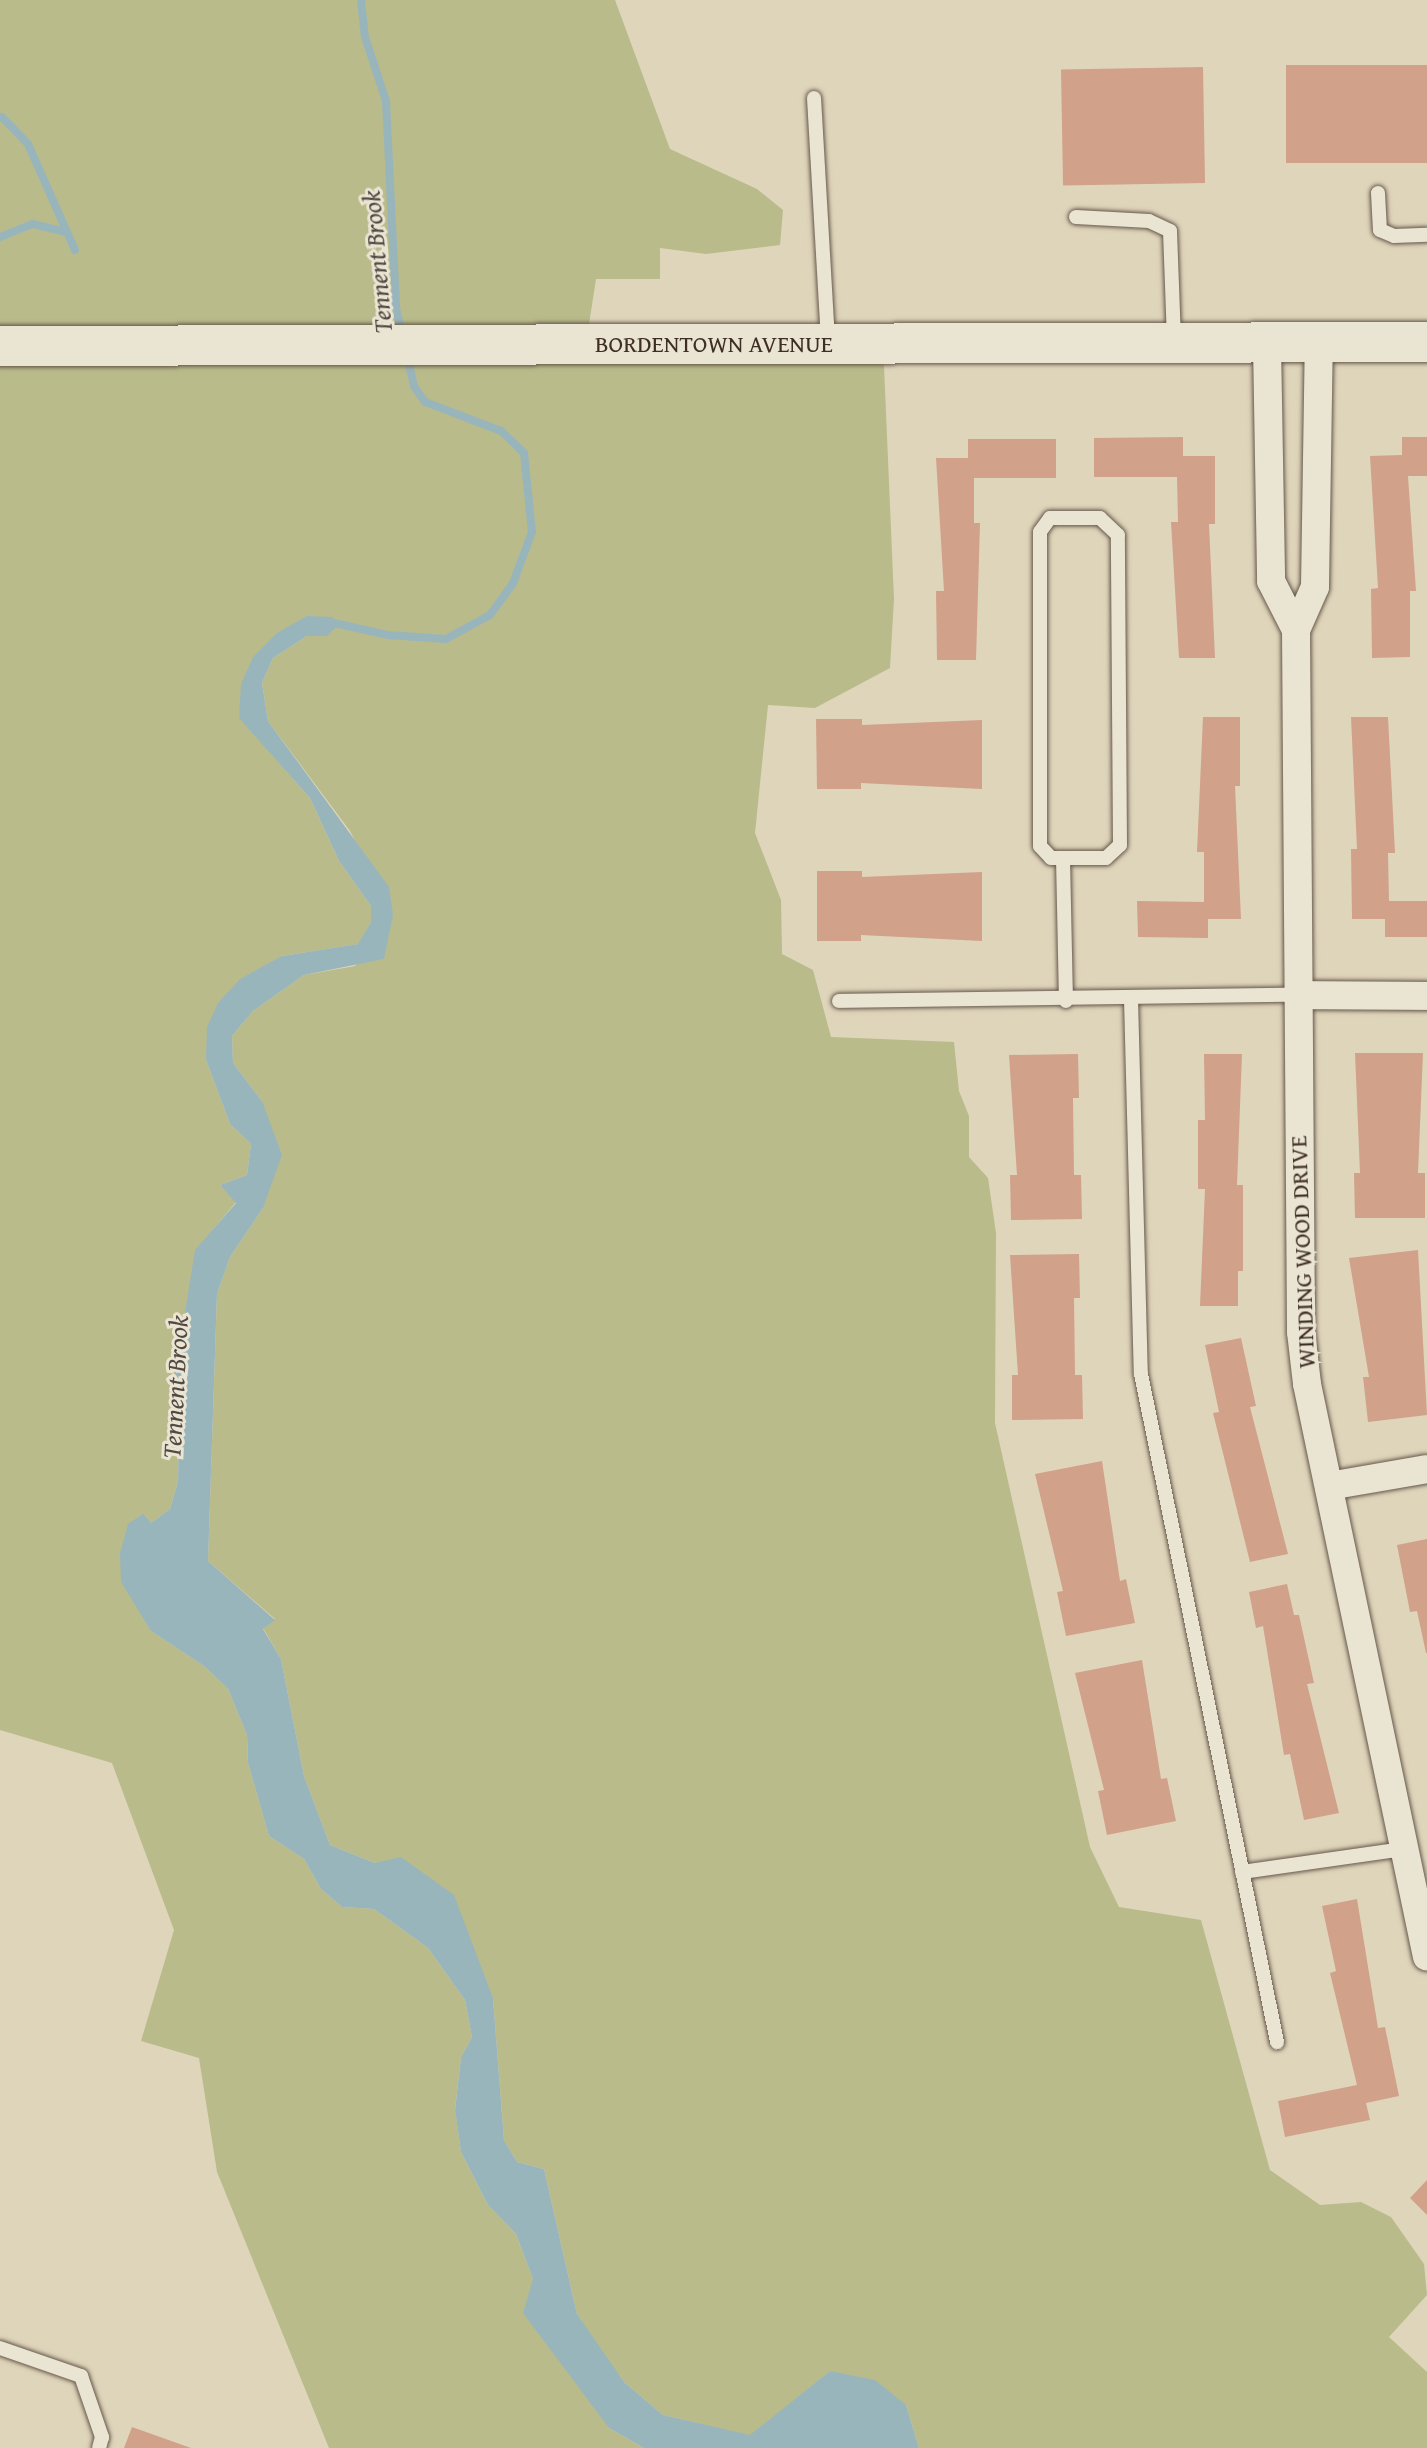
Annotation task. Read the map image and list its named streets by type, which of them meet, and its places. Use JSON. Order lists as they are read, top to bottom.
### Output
{
  "streets": {
    "main road": ["BORDENTOWN AVENUE"],
    "street": ["WINDING WOOD DRIVE"]
  },
  "crossings": [
    ["BORDENTOWN AVENUE", "WINDING WOOD DRIVE"]
  ],
  "water": ["Tennent Brook"]
}
